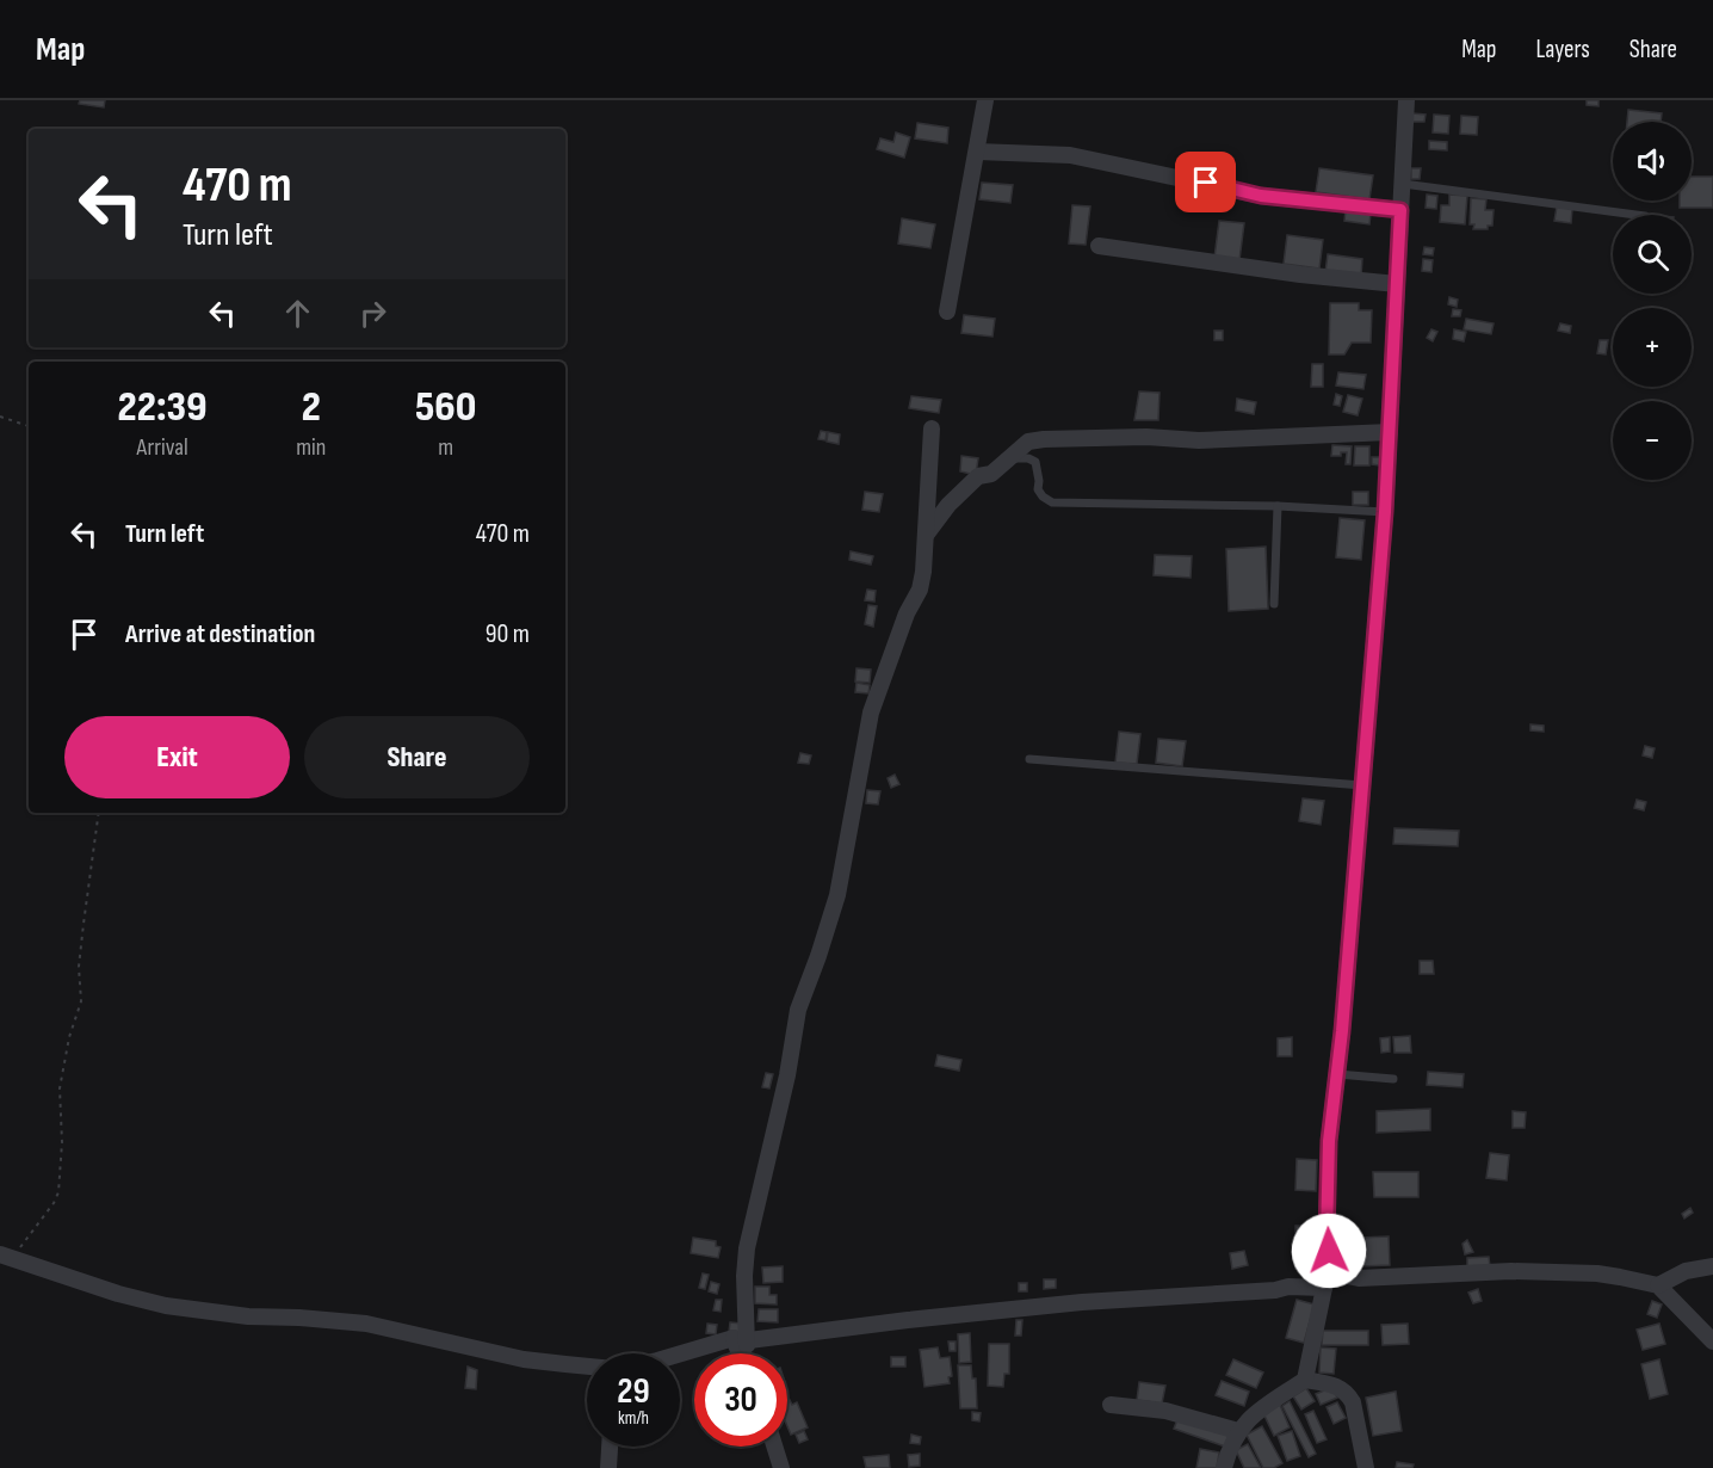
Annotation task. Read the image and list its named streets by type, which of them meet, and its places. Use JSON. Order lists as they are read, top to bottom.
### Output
{
  "page": {
    "header": "Map",
    "nav": ["Map", "Layers", "Share"],
    "map_buttons": ["+", "−"],
    "turn": ["470 m", "Turn left"],
    "eta": [
      "22:39",
      "Arrival",
      "2",
      "min",
      "560",
      "m"
    ],
    "list": [
      {
        "name": "Turn left",
        "value": "470 m"
      },
      {
        "name": "Arrive at destination",
        "value": "90 m"
      }
    ],
    "buttons": ["Exit", "Share"],
    "speed": "29 km/h",
    "limit": "30"
  }
}
